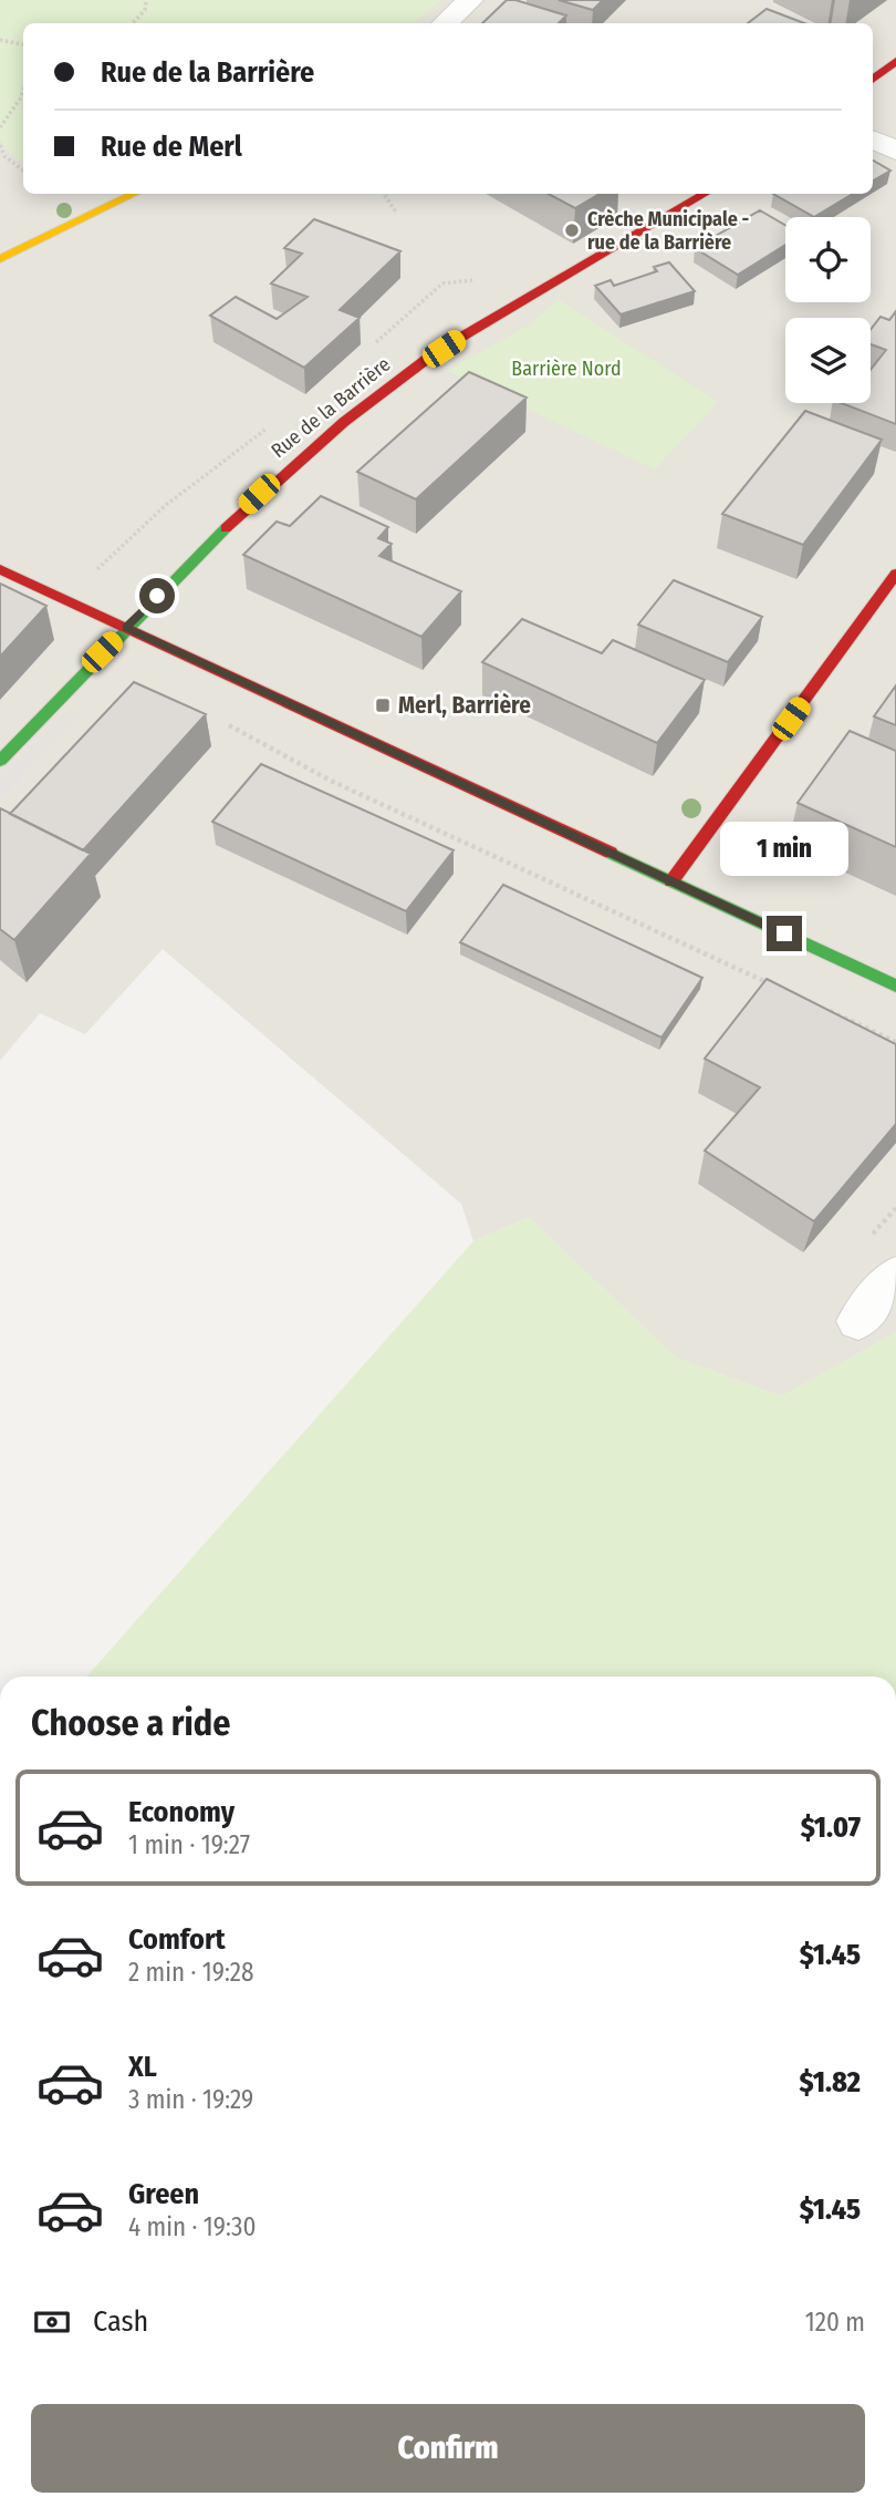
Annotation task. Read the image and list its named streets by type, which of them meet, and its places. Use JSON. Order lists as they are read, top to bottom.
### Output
{
  "streets": {
    "street": ["Rue de la Barrière"]
  },
  "parks": ["Barrière Nord"],
  "places": {
    "other": ["Crèche Municipale - rue de la Barrière"],
    "transit": ["Merl, Barrière"]
  },
  "page": {
    "banner": ["Rue de la Barrière", "Rue de Merl"],
    "bubble": "1 min",
    "heading": "Choose a ride",
    "list": [
      {
        "name": "Economy",
        "note": "1 min · 19:27",
        "value": "$1.07"
      },
      {
        "name": "Comfort",
        "note": "2 min · 19:28",
        "value": "$1.45"
      },
      {
        "name": "XL",
        "note": "3 min · 19:29",
        "value": "$1.82"
      },
      {
        "name": "Green",
        "note": "4 min · 19:30",
        "value": "$1.45"
      }
    ],
    "pay": ["Cash", "120 m"],
    "buttons": "Confirm"
  }
}
